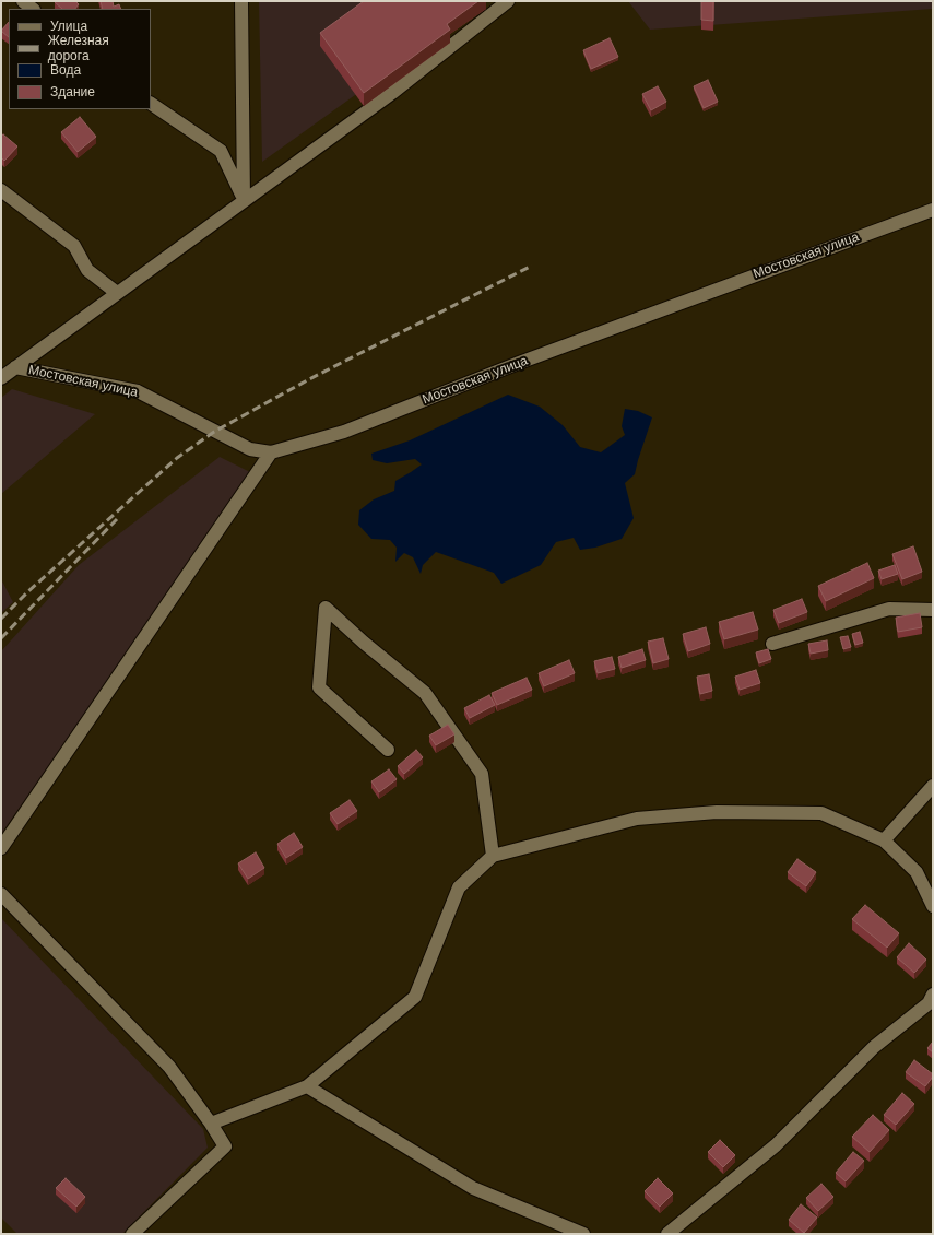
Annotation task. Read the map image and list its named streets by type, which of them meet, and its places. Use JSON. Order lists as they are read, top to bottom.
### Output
{
  "streets": {
    "street": ["Мостовская улица"]
  },
  "legend": [
    "Улица",
    "Железная дорога",
    "Вода",
    "Здание"
  ]
}
